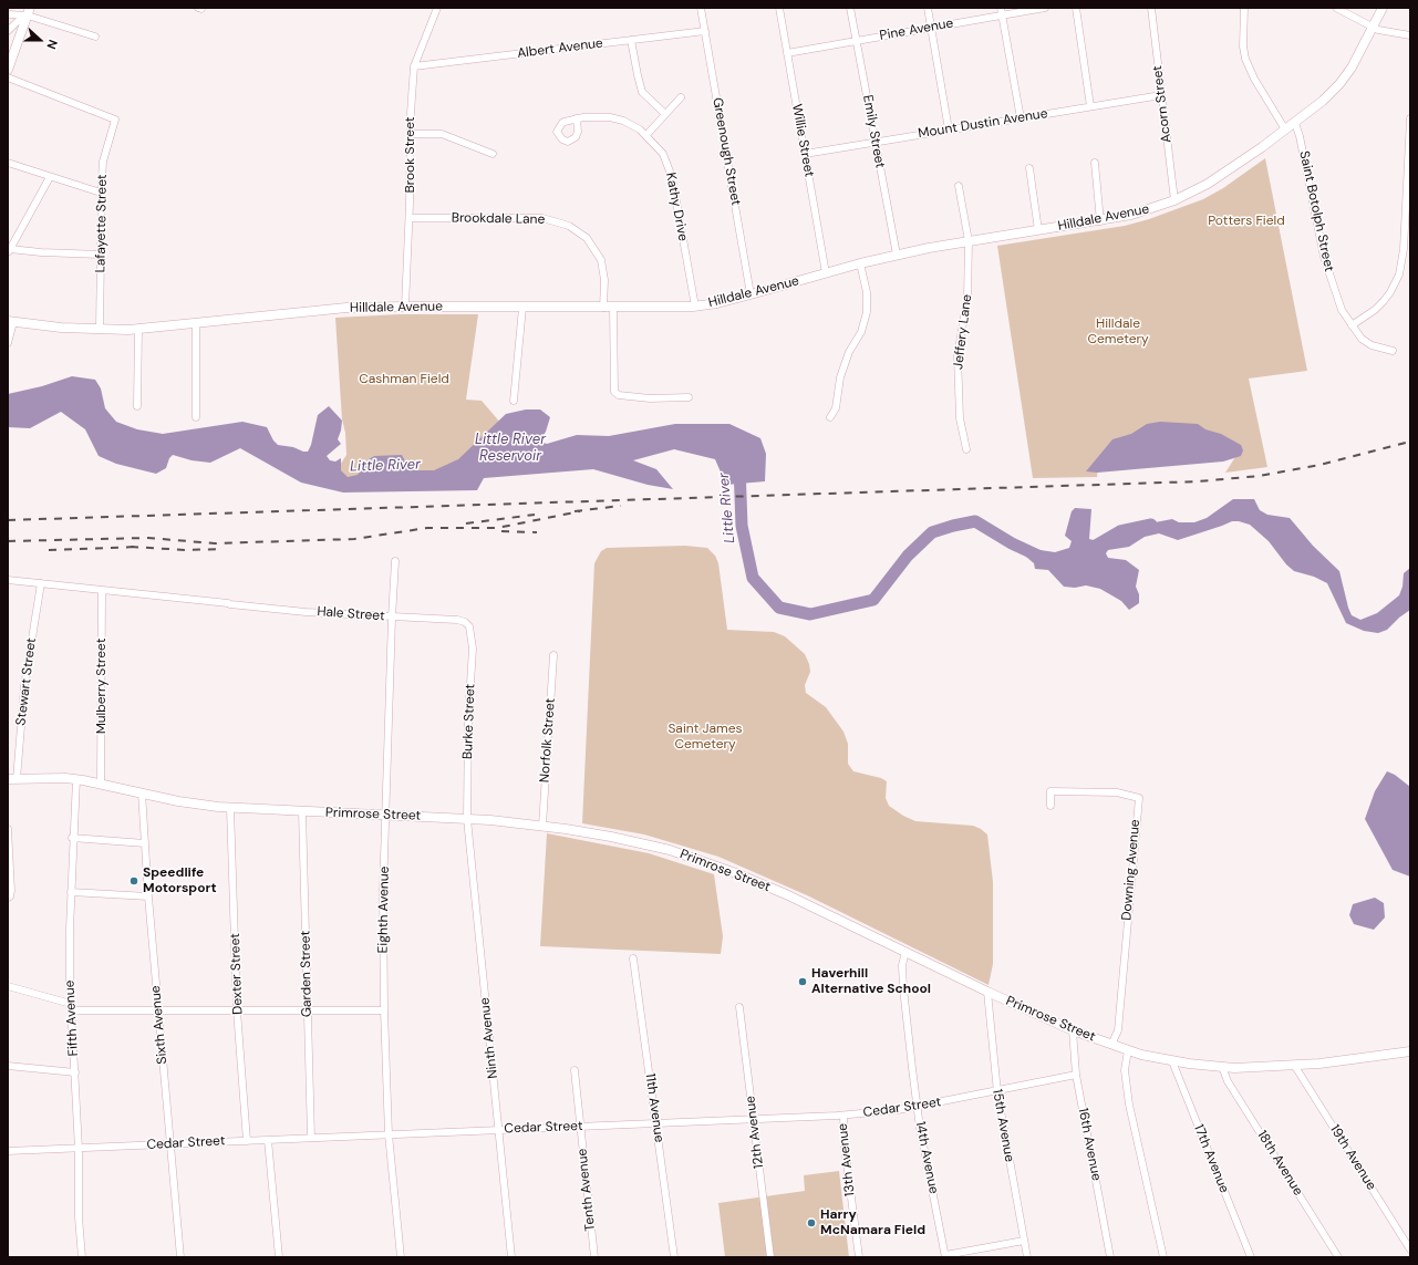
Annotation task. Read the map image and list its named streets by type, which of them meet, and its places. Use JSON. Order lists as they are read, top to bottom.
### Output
{
  "streets": {
    "main road": ["Hilldale Avenue", "Primrose Street"],
    "street": [
      "Pine Avenue",
      "Albert Avenue",
      "Acorn Street",
      "Mount Dustin Avenue",
      "Emily Street",
      "Willie Street",
      "Greenough Street",
      "Brook Street",
      "Kathy Drive",
      "Saint Botolph Street",
      "Brookdale Lane",
      "Lafayette Street",
      "Jeffery Lane",
      "Hale Street",
      "Stewart Street",
      "Mulberry Street",
      "Burke Street",
      "Norfolk Street",
      "Downing Avenue",
      "Eighth Avenue",
      "Dexter Street",
      "Garden Street",
      "Fifth Avenue",
      "Sixth Avenue",
      "Ninth Avenue",
      "11th Avenue",
      "Cedar Street",
      "15th Avenue",
      "12th Avenue",
      "16th Avenue",
      "14th Avenue",
      "19th Avenue",
      "17th Avenue",
      "13th Avenue",
      "18th Avenue",
      "Tenth Avenue"
    ]
  },
  "crossings": [
    ["Pine Avenue", "Emily Street"],
    ["Pine Avenue", "Willie Street"],
    ["Albert Avenue", "Greenough Street"],
    ["Albert Avenue", "Brook Street"],
    ["Acorn Street", "Mount Dustin Avenue"],
    ["Acorn Street", "Hilldale Avenue"],
    ["Mount Dustin Avenue", "Emily Street"],
    ["Mount Dustin Avenue", "Willie Street"],
    ["Emily Street", "Hilldale Avenue"],
    ["Willie Street", "Hilldale Avenue"],
    ["Greenough Street", "Hilldale Avenue"],
    ["Brook Street", "Hilldale Avenue"],
    ["Brook Street", "Brookdale Lane"],
    ["Kathy Drive", "Hilldale Avenue"],
    ["Saint Botolph Street", "Hilldale Avenue"],
    ["Hilldale Avenue", "Brookdale Lane"],
    ["Hilldale Avenue", "Lafayette Street"],
    ["Hilldale Avenue", "Jeffery Lane"],
    ["Hale Street", "Stewart Street"],
    ["Hale Street", "Mulberry Street"],
    ["Hale Street", "Burke Street"],
    ["Hale Street", "Eighth Avenue"],
    ["Stewart Street", "Primrose Street"],
    ["Mulberry Street", "Primrose Street"],
    ["Burke Street", "Primrose Street"],
    ["Burke Street", "Ninth Avenue"],
    ["Norfolk Street", "Primrose Street"],
    ["Primrose Street", "Downing Avenue"],
    ["Primrose Street", "Eighth Avenue"],
    ["Primrose Street", "Dexter Street"],
    ["Primrose Street", "Garden Street"],
    ["Primrose Street", "Fifth Avenue"],
    ["Primrose Street", "Sixth Avenue"],
    ["Primrose Street", "Ninth Avenue"],
    ["Primrose Street", "15th Avenue"],
    ["Primrose Street", "16th Avenue"],
    ["Primrose Street", "14th Avenue"],
    ["Primrose Street", "19th Avenue"],
    ["Primrose Street", "17th Avenue"],
    ["Primrose Street", "18th Avenue"],
    ["Eighth Avenue", "Cedar Street"],
    ["Dexter Street", "Cedar Street"],
    ["Garden Street", "Cedar Street"],
    ["Fifth Avenue", "Cedar Street"],
    ["Sixth Avenue", "Cedar Street"],
    ["Ninth Avenue", "Cedar Street"],
    ["11th Avenue", "Cedar Street"],
    ["Cedar Street", "15th Avenue"],
    ["Cedar Street", "12th Avenue"],
    ["Cedar Street", "16th Avenue"],
    ["Cedar Street", "14th Avenue"],
    ["Cedar Street", "13th Avenue"],
    ["Cedar Street", "Tenth Avenue"]
  ],
  "water": ["Little River Reservoir", "Little River"],
  "parks": [
    "Potters Field",
    "Hilldale Cemetery",
    "Cashman Field",
    "Saint James Cemetery"
  ],
  "places": ["Speedlife Motorsport", "Haverhill Alternative School", "Harry McNamara Field"],
  "north": "right"
}
